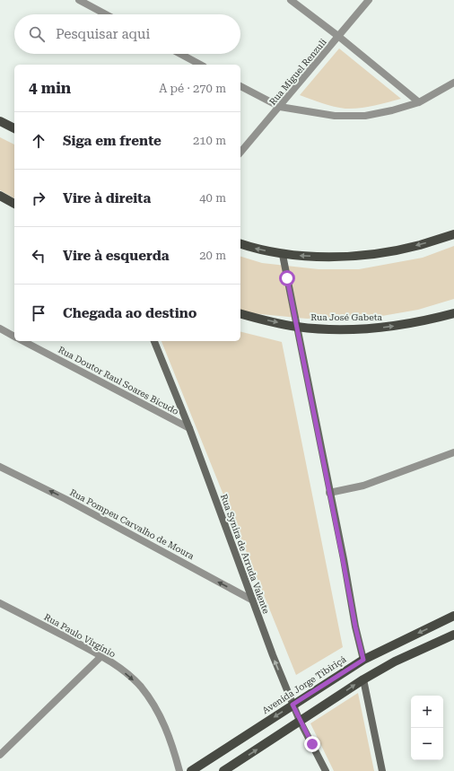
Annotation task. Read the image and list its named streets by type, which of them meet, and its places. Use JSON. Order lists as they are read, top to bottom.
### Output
{
  "streets": {
    "main road": ["Rua José Gabeta", "Avenida Jorge Tibiriçá"],
    "street": [
      "Rua Miguel Renzuli",
      "Rua Doutor Raul Soares Bicudo",
      "Rua Pompeu Carvalho de Moura",
      "Rua Synira de Arruda Valente",
      "Rua Paulo Virgínio"
    ]
  },
  "crossings": [
    ["Rua Doutor Raul Soares Bicudo", "Rua Synira de Arruda Valente"],
    ["Rua Pompeu Carvalho de Moura", "Rua Synira de Arruda Valente"],
    ["Rua Synira de Arruda Valente", "Avenida Jorge Tibiriçá"]
  ],
  "one_way": ["Rua Pompeu Carvalho de Moura", "Rua Paulo Virgínio"],
  "page": {
    "search": "Pesquisar aqui",
    "heading": ["4 min", "A pé · 270 m"],
    "list": [
      ["Siga em frente", "210 m"],
      ["Vire à direita", "40 m"],
      ["Vire à esquerda", "20 m"],
      "Chegada ao destino"
    ],
    "map_buttons": ["+", "−"]
  }
}
